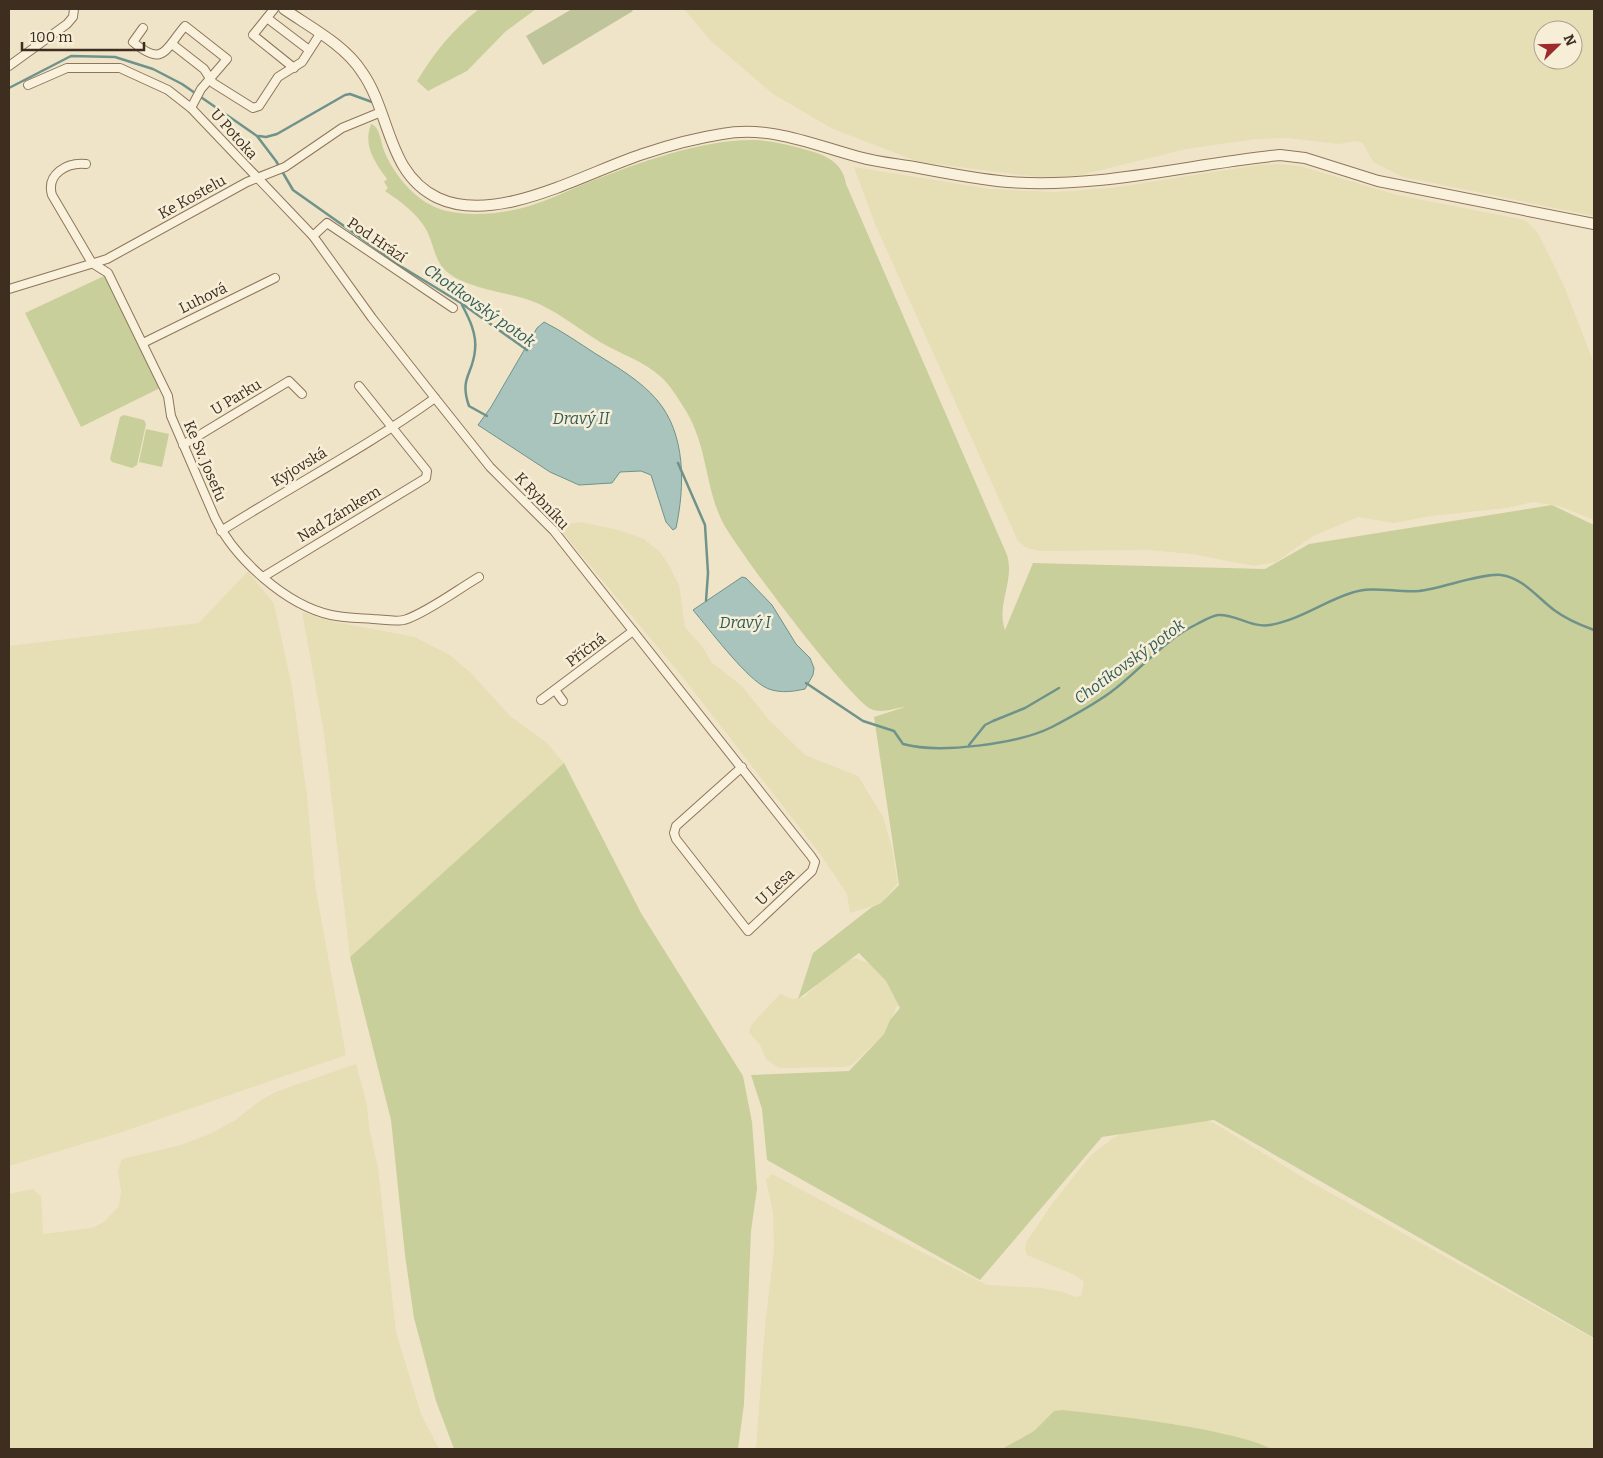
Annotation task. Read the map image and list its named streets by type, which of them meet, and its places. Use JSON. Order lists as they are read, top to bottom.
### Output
{
  "streets": {
    "street": [
      "U Potoka",
      "Ke Kostelu",
      "Pod Hrází",
      "Luhová",
      "U Parku",
      "Ke Sv. Josefu",
      "Kyjovská",
      "K Rybníku",
      "Nad Zámkem",
      "Příčná",
      "U Lesa"
    ]
  },
  "crossings": [
    ["U Potoka", "Ke Kostelu"],
    ["U Potoka", "K Rybníku"],
    ["Ke Kostelu", "Ke Sv. Josefu"],
    ["Ke Kostelu", "K Rybníku"],
    ["Pod Hrází", "K Rybníku"],
    ["Luhová", "Ke Sv. Josefu"],
    ["U Parku", "Ke Sv. Josefu"],
    ["Ke Sv. Josefu", "Kyjovská"],
    ["Ke Sv. Josefu", "Nad Zámkem"],
    ["Kyjovská", "K Rybníku"],
    ["Kyjovská", "Nad Zámkem"],
    ["K Rybníku", "Příčná"],
    ["K Rybníku", "U Lesa"]
  ],
  "water": ["Chotíkovský potok", "Dravý II", "Dravý I"],
  "scale_bar": "100 m",
  "north": "top right"
}
